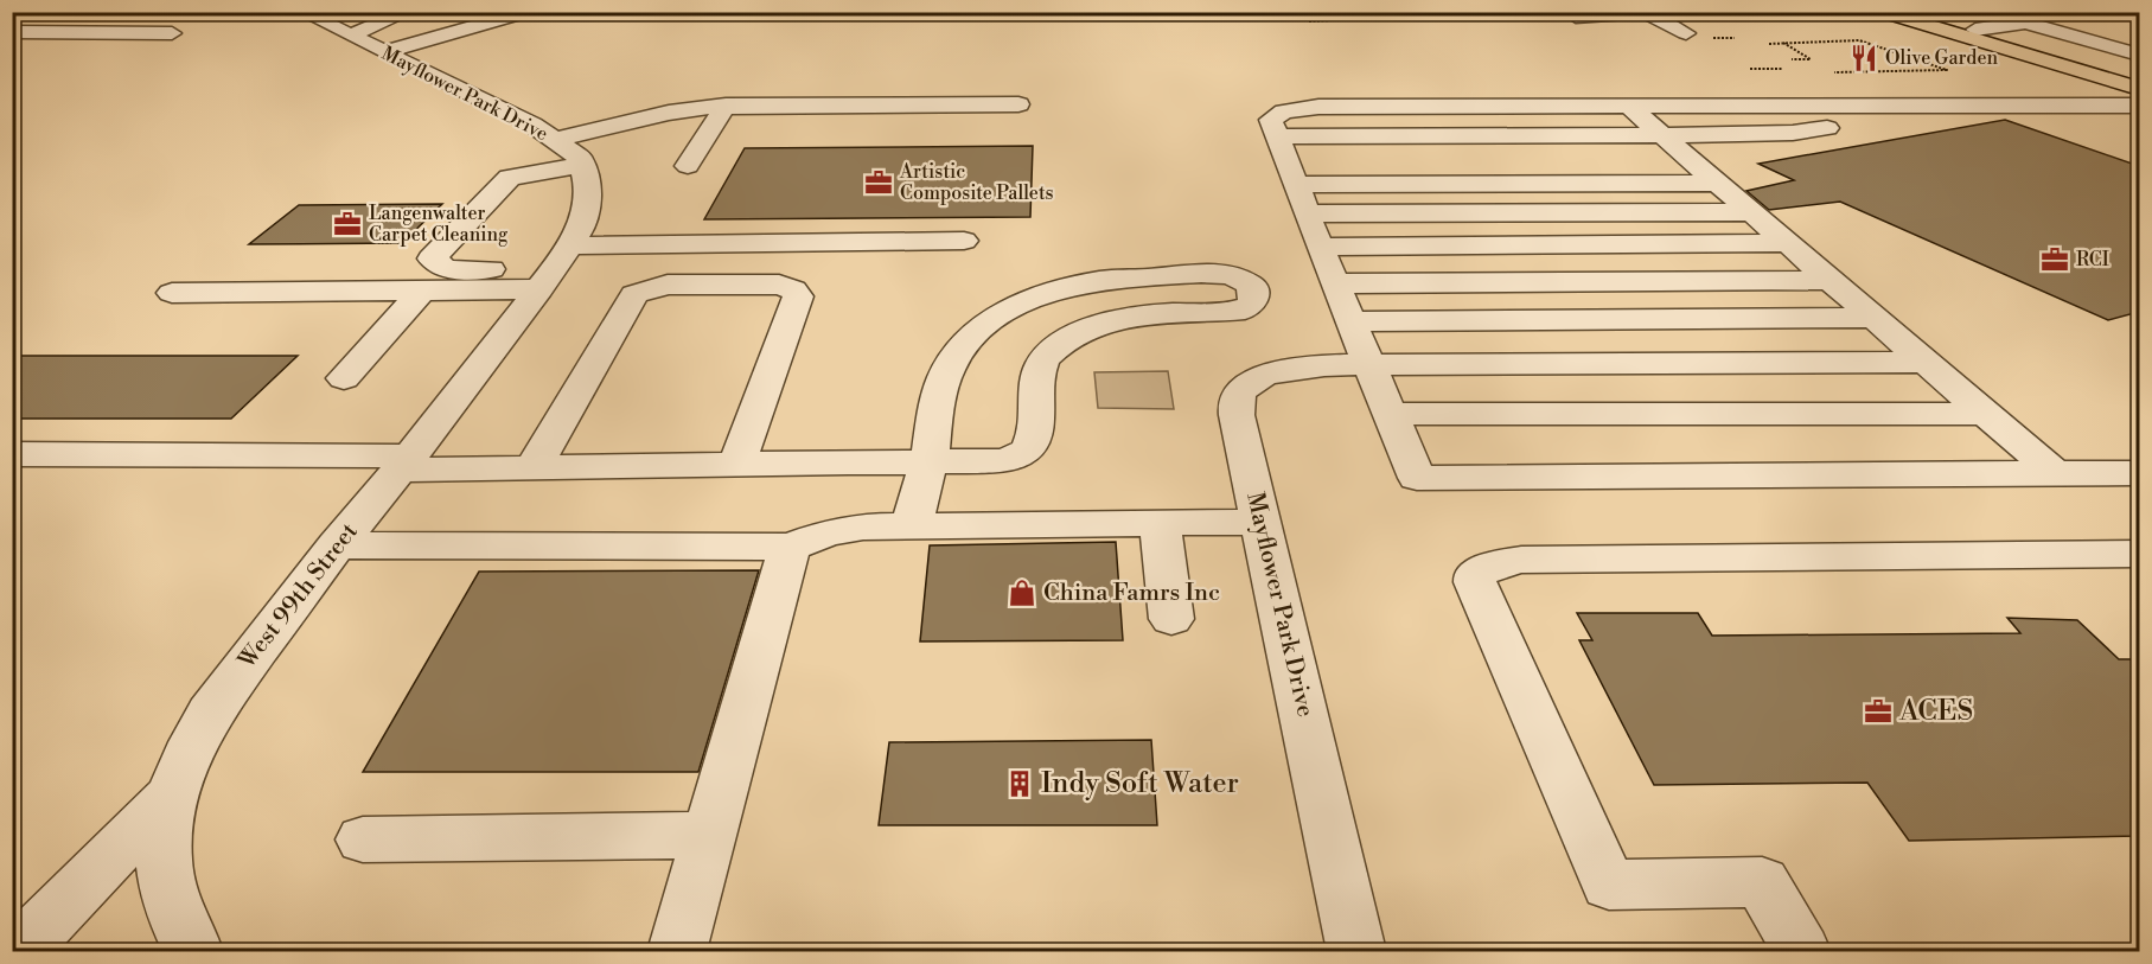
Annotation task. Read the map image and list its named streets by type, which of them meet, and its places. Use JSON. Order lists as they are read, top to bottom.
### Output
{
  "streets": {
    "street": ["Mayflower Park Drive", "West 99th Street"]
  },
  "places": {
    "restaurant": ["Olive Garden"],
    "office": [
      "Artistic Composite Pallets",
      "Langenwalter Carpet Cleaning",
      "RCI",
      "ACES"
    ],
    "shop": ["China Famrs Inc"],
    "building": ["Indy Soft Water"]
  }
}
